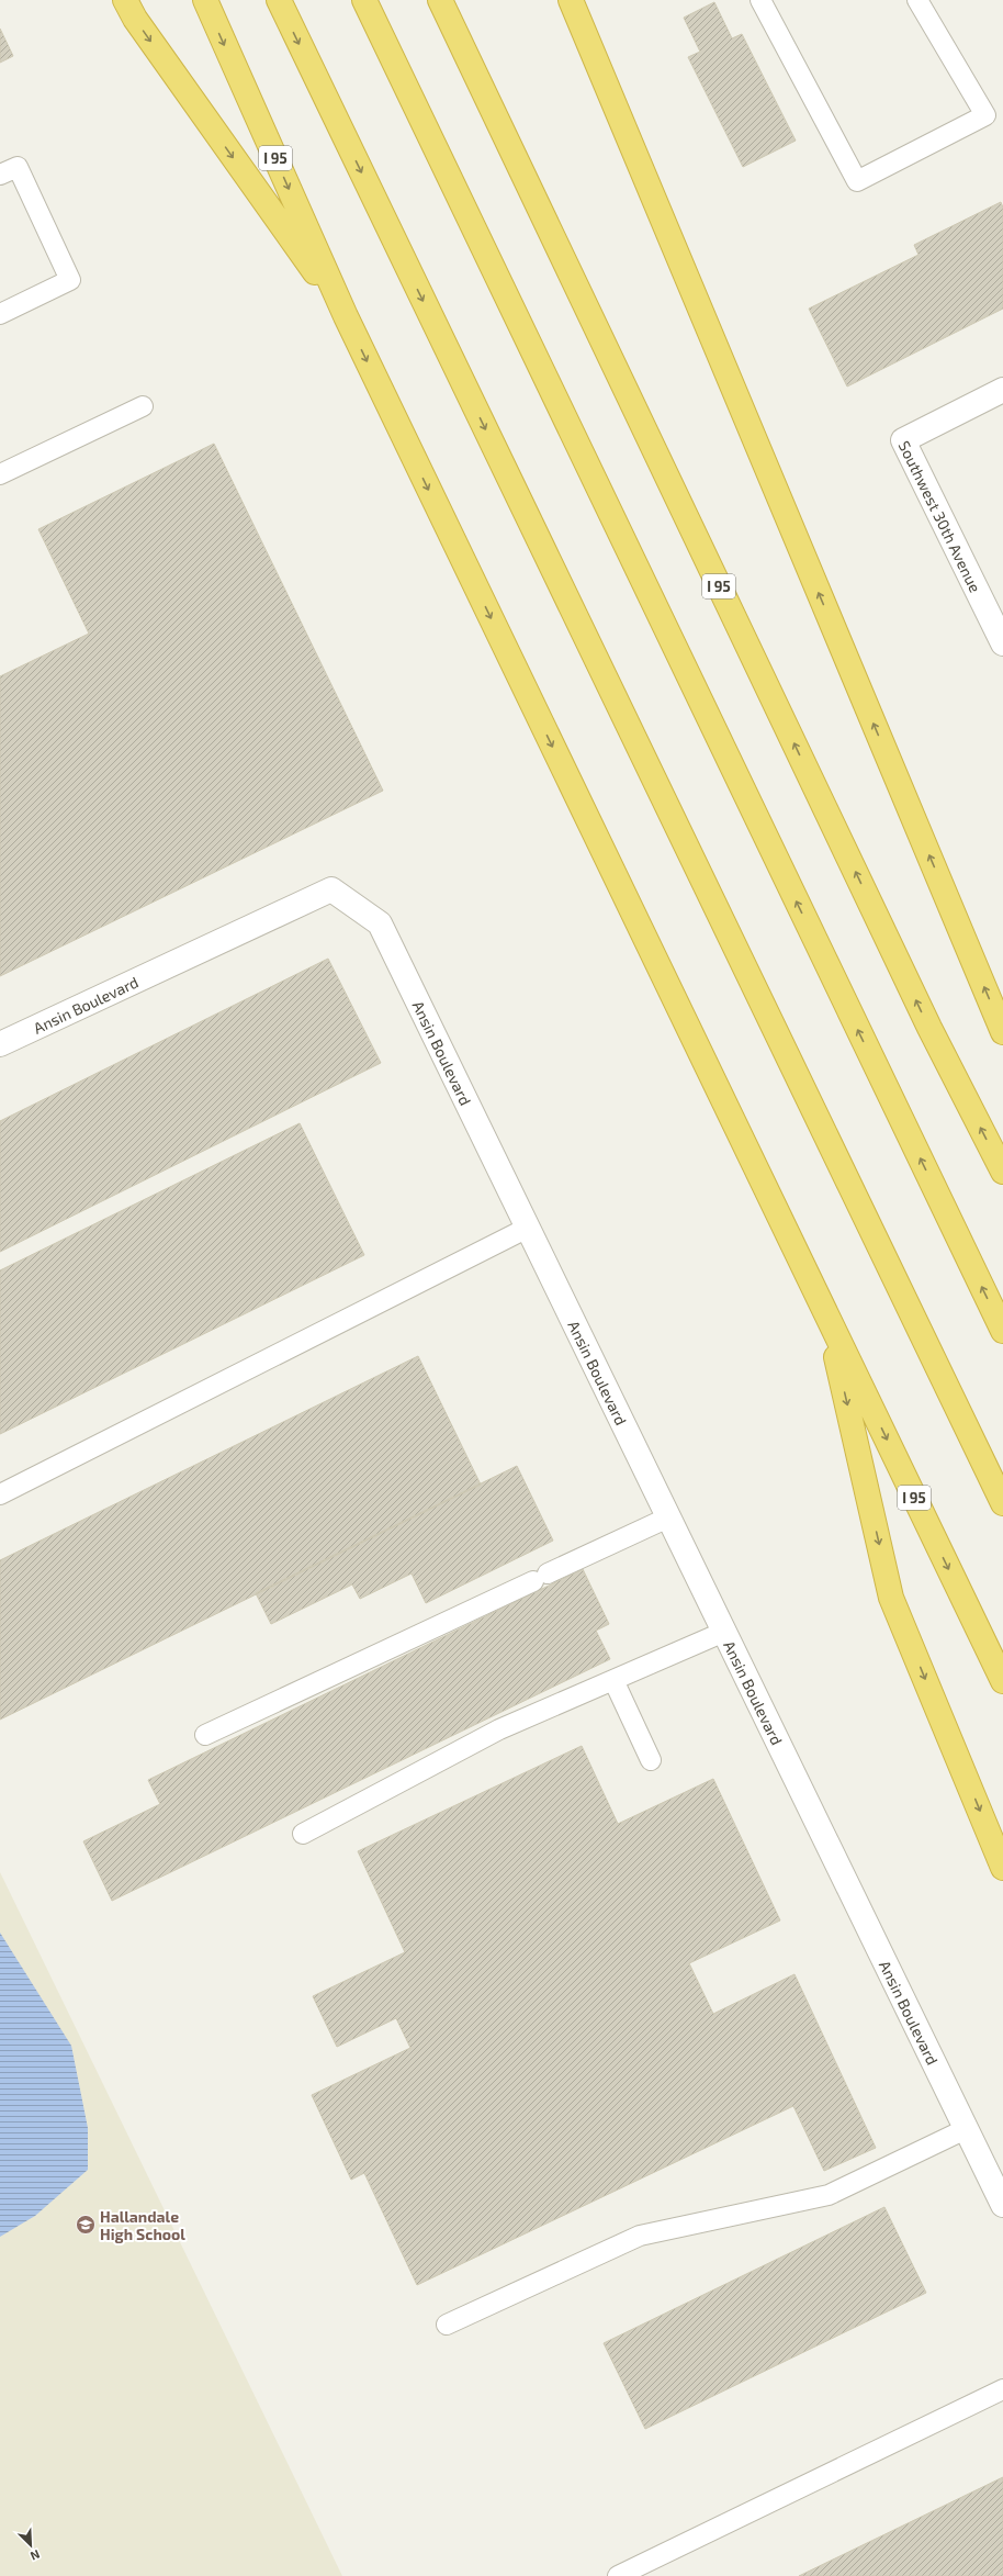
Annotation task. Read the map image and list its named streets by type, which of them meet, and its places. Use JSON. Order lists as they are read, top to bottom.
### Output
{
  "streets": {
    "highway": ["I 95"],
    "street": ["Southwest 30th Avenue", "Ansin Boulevard"]
  },
  "places": {
    "school or university": ["Hallandale High School"]
  },
  "north": "bottom right"
}
